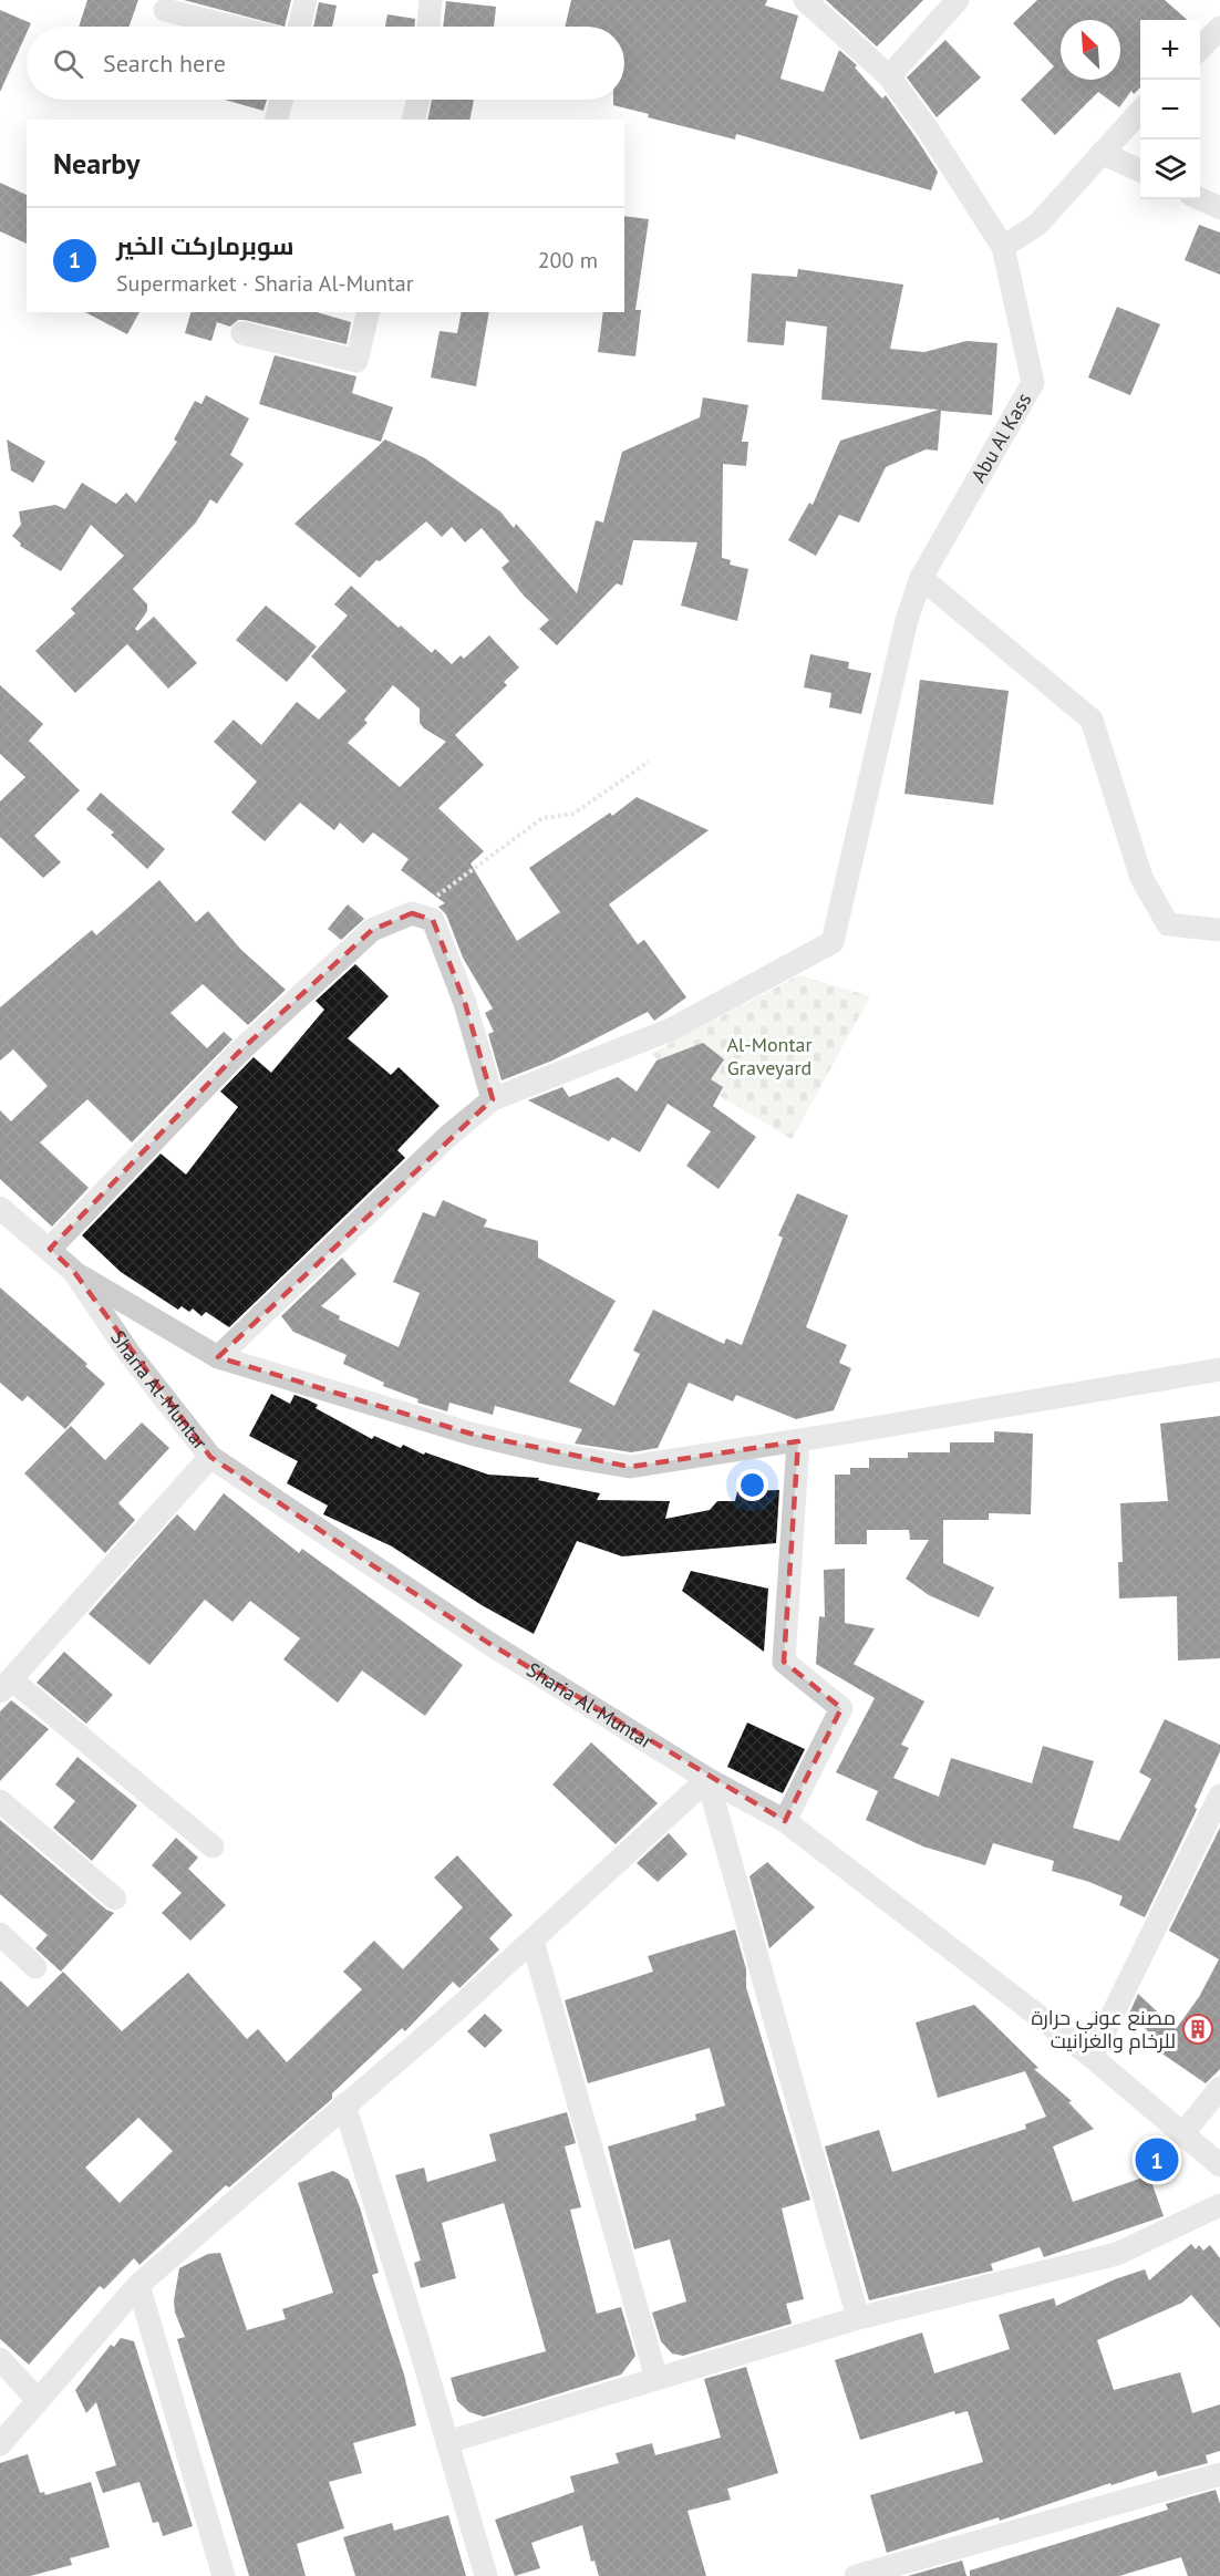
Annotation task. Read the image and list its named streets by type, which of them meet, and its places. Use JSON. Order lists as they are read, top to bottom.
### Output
{
  "streets": {
    "street": ["Abu Al Kass", "Sharia Al-Muntar"]
  },
  "parks": ["Al-Montar Graveyard"],
  "places": {
    "building": ["مصنع عوني حرارة للرخام والغرانيت"]
  },
  "north": "top left",
  "page": {
    "map_buttons": ["+", "−"],
    "search": "Search here",
    "heading": "Nearby",
    "list": [
      {
        "mark": "1",
        "name": "سوبرماركت الخير",
        "note": "Supermarket · Sharia Al-Muntar",
        "value": "200 m"
      }
    ],
    "pins": "1"
  }
}
